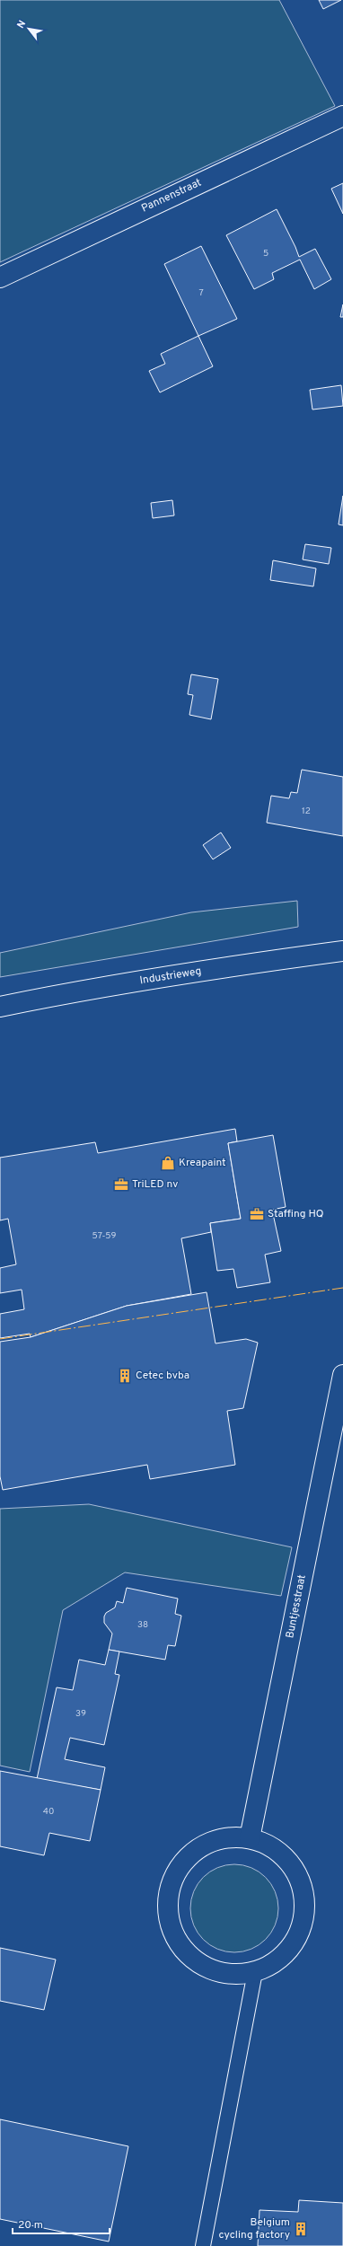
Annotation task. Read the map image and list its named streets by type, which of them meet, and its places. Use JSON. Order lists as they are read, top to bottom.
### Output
{
  "streets": {
    "street": ["Pannenstraat", "Industrieweg", "Buntjesstraat"]
  },
  "places": {
    "shop": ["Kreapaint"],
    "office": ["TriLED nv", "Staffing HQ"],
    "building": ["Cetec bvba", "Belgium cycling factory"]
  },
  "house_numbers": [
    "5",
    "7",
    "12",
    "57-59",
    "38",
    "39",
    "40"
  ],
  "scale_bar": "20 m",
  "north": "top left"
}
